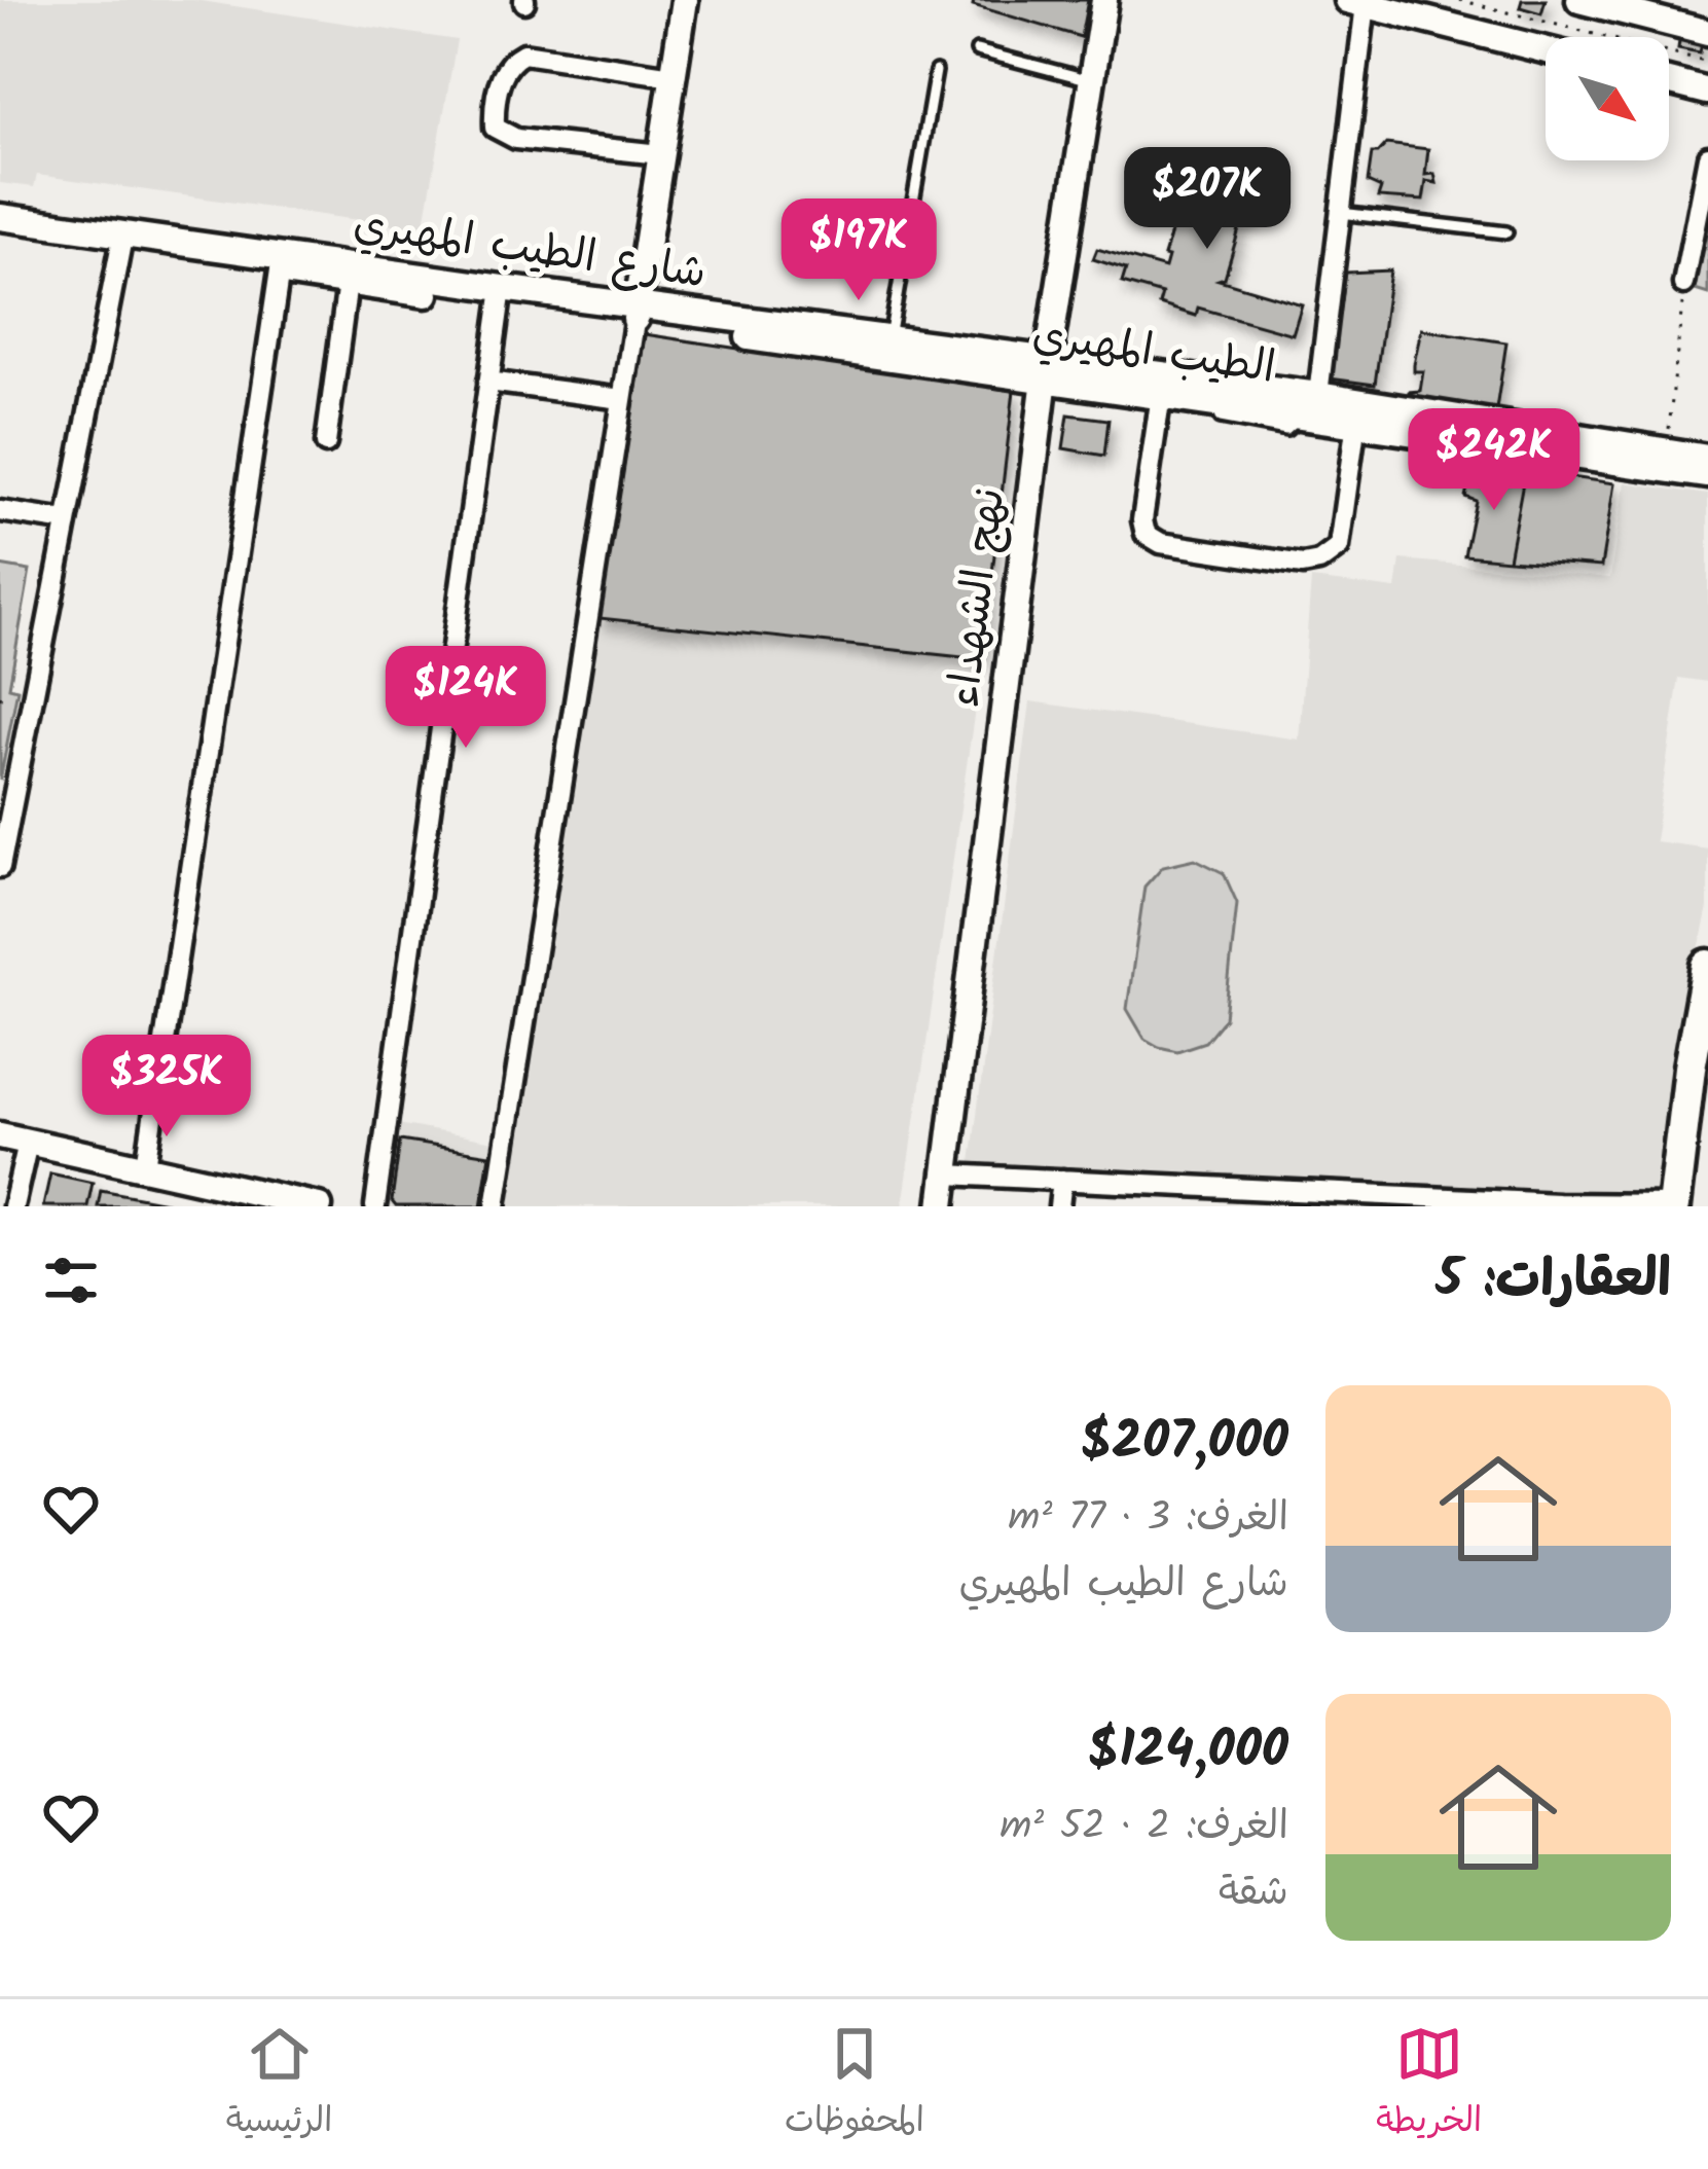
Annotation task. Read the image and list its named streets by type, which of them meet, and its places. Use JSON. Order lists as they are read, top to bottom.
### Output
{
  "streets": {
    "street": ["شارع الطيب المهيري", "الطيب المهيري", "نهج الشهداء"]
  },
  "crossings": [
    ["شارع الطيب المهيري", "الطيب المهيري"],
    ["شارع الطيب المهيري", "نهج الشهداء"],
    ["الطيب المهيري", "نهج الشهداء"]
  ],
  "north": "bottom right",
  "page": {
    "price": [
      "$207K",
      "$197K",
      "$242K",
      "$124K",
      "$325K"
    ],
    "heading": "العقارات: 5",
    "list": [
      {
        "name": "$207,000",
        "note": "الغرف: 3 · 77 m² · شارع الطيب المهيري"
      },
      {
        "name": "$124,000",
        "note": "الغرف: 2 · 52 m² · شقة"
      }
    ],
    "tabs": ["الخريطة", "المحفوظات", "الرئيسية"]
  }
}
